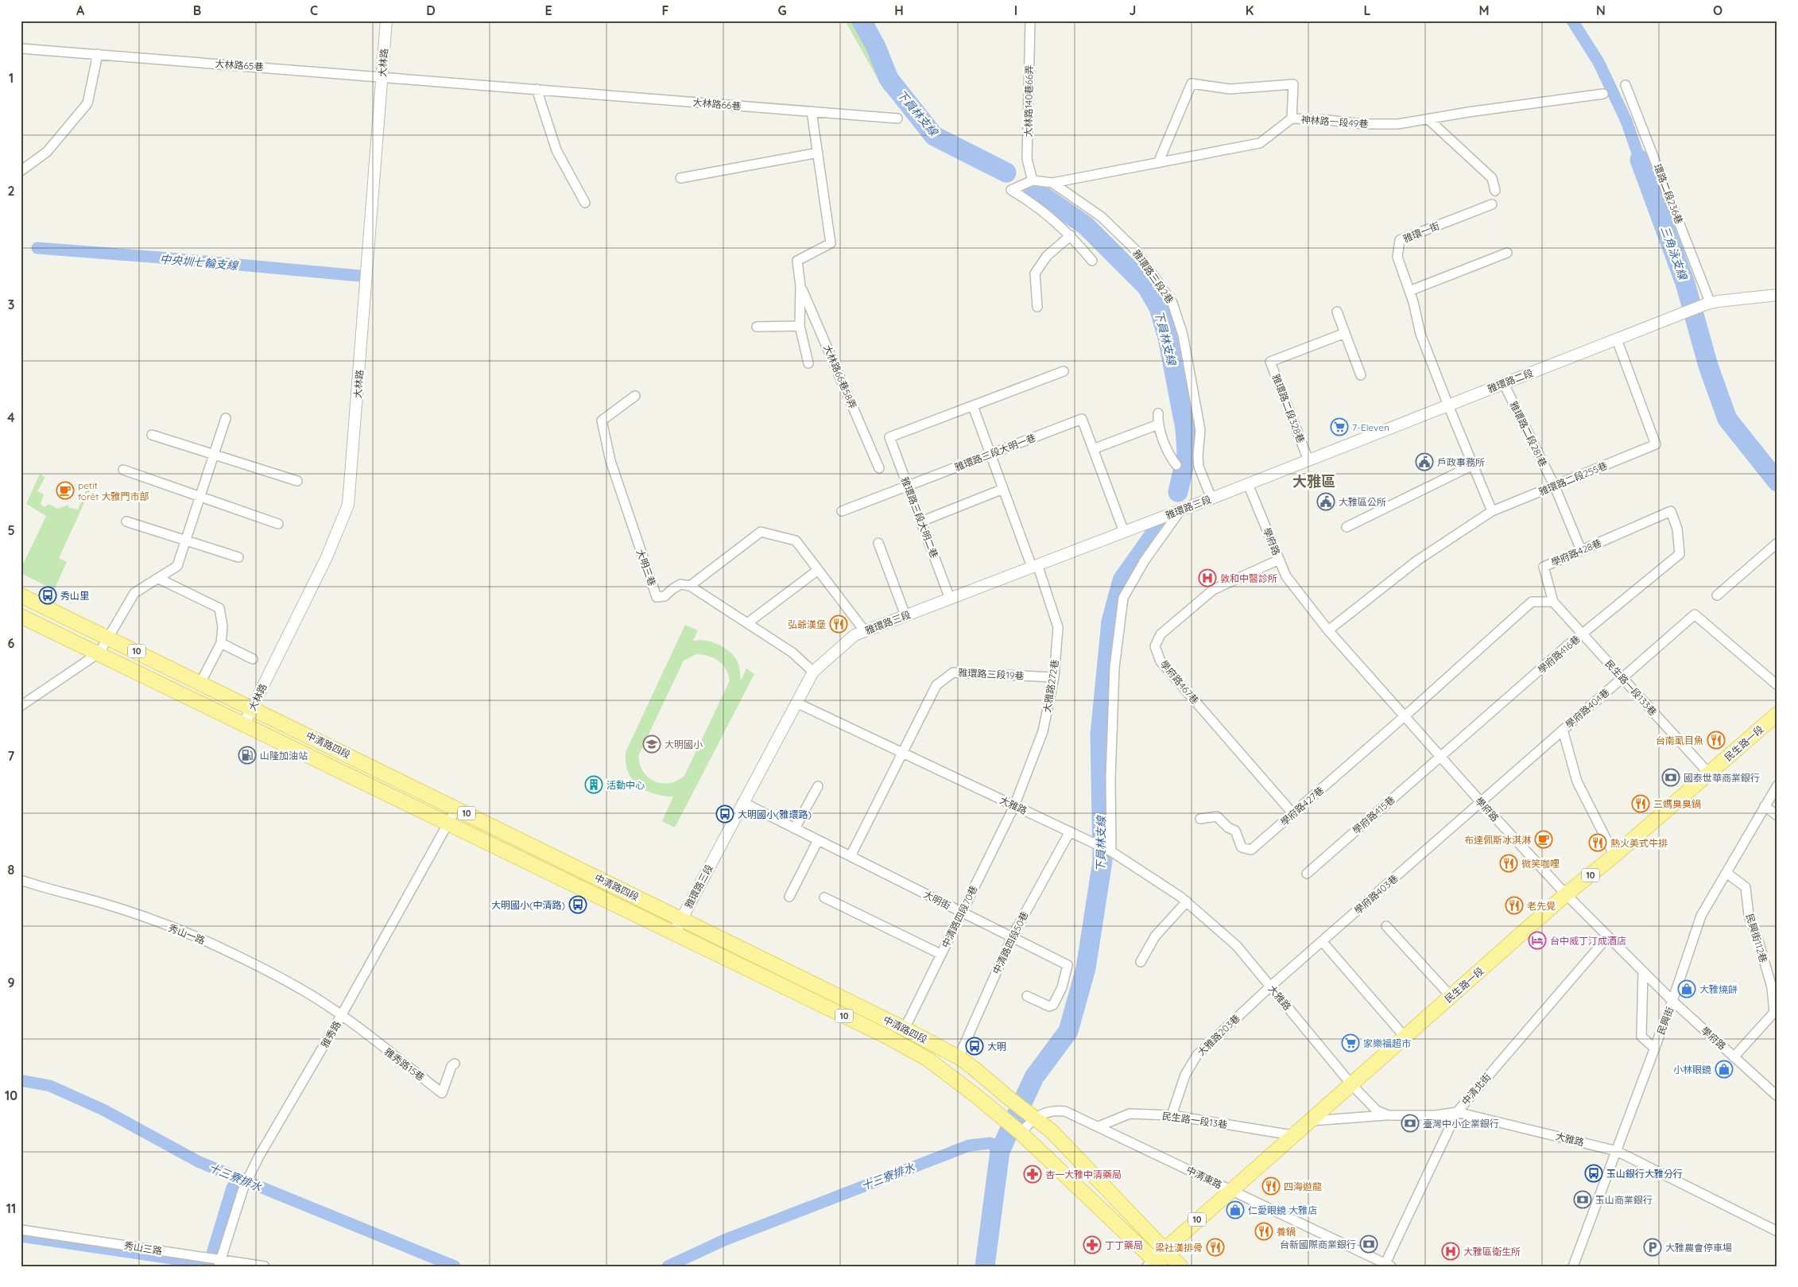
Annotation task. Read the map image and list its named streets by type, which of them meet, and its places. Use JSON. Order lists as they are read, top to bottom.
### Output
{
  "streets": {
    "main road": ["10", "民生路一段", "中清路四段"],
    "street": [
      "大林路",
      "大林路65巷",
      "大林路140巷66弄",
      "大林路66巷",
      "神林路一段49巷",
      "環路二段236巷",
      "雅環一街",
      "雅環路三段2巷",
      "大林路66巷58弄",
      "雅環路二段",
      "雅環路二段328巷",
      "雅環路二段281巷",
      "雅環路三段大明一巷",
      "雅環路二段255巷",
      "雅環路三段",
      "雅環路三段大明二巷",
      "學府路",
      "學府路428巷",
      "大明三巷",
      "學府路416巷",
      "雅環路三段19巷",
      "學府路467巷",
      "大雅路272巷",
      "民生路一段133巷",
      "學府路404巷",
      "大雅路",
      "學府路427巷",
      "學府路415巷",
      "學府路403巷",
      "大明街",
      "中清路四段70巷",
      "秀山一路",
      "民興街112巷",
      "中清路四段50巷",
      "民興街",
      "雅秀路",
      "大雅路203巷",
      "雅秀路15巷",
      "中清北街",
      "民生路一段13巷",
      "中清東路",
      "秀山三路"
    ]
  },
  "crossings": [
    ["大林路", "大林路65巷"],
    ["大林路", "大林路66巷"],
    ["大林路", "中清路四段"],
    ["大林路65巷", "大林路66巷"],
    ["大林路140巷66弄", "雅環路三段2巷"],
    ["大林路66巷", "大林路66巷58弄"],
    ["神林路一段49巷", "雅環路三段2巷"],
    ["環路二段236巷", "雅環路二段"],
    ["雅環一街", "雅環路二段"],
    ["雅環路三段2巷", "雅環路三段"],
    ["雅環路二段", "雅環路二段328巷"],
    ["雅環路二段", "雅環路二段281巷"],
    ["雅環路二段", "雅環路二段255巷"],
    ["雅環路二段", "雅環路三段"],
    ["雅環路二段", "學府路"],
    ["雅環路二段281巷", "雅環路二段255巷"],
    ["雅環路二段281巷", "學府路428巷"],
    ["雅環路三段大明一巷", "雅環路三段大明二巷"],
    ["雅環路三段", "雅環路三段大明二巷"],
    ["雅環路三段", "學府路"],
    ["雅環路三段", "大雅路272巷"],
    ["雅環路三段", "中清路四段"],
    ["雅環路三段", "大雅路"],
    ["雅環路三段", "大明街"],
    ["學府路", "學府路416巷"],
    ["學府路", "學府路467巷"],
    ["學府路", "學府路404巷"],
    ["學府路", "民生路一段"],
    ["學府路", "學府路427巷"],
    ["學府路", "學府路415巷"],
    ["學府路", "學府路403巷"],
    ["學府路", "民興街"],
    ["學府路", "中清北街"],
    ["學府路428巷", "學府路416巷"],
    ["學府路428巷", "民生路一段133巷"],
    ["學府路416巷", "民生路一段133巷"],
    ["學府路416巷", "學府路415巷"],
    ["雅環路三段19巷", "大雅路272巷"],
    ["雅環路三段19巷", "大雅路"],
    ["雅環路三段19巷", "大明街"],
    ["學府路467巷", "學府路427巷"],
    ["大雅路272巷", "大雅路"],
    ["大雅路272巷", "中清路四段70巷"],
    ["民生路一段133巷", "學府路404巷"],
    ["民生路一段133巷", "民生路一段"],
    ["學府路404巷", "學府路403巷"],
    ["民生路一段", "中清路四段"],
    ["民生路一段", "大雅路"],
    ["民生路一段", "民生路一段13巷"],
    ["民生路一段", "中清東路"],
    ["中清路四段", "中清路四段70巷"],
    ["中清路四段", "中清路四段50巷"],
    ["中清路四段", "雅秀路"],
    ["中清路四段", "中清東路"],
    ["大雅路", "學府路403巷"],
    ["大雅路", "中清路四段70巷"],
    ["大雅路", "中清路四段50巷"],
    ["大雅路", "民興街"],
    ["大雅路", "大雅路203巷"],
    ["大雅路", "中清北街"],
    ["學府路403巷", "大雅路203巷"],
    ["大明街", "中清路四段70巷"],
    ["大明街", "中清路四段50巷"],
    ["秀山一路", "雅秀路"],
    ["秀山一路", "雅秀路15巷"],
    ["民興街112巷", "民興街"],
    ["雅秀路", "雅秀路15巷"],
    ["雅秀路", "秀山三路"],
    ["大雅路203巷", "民生路一段13巷"],
    ["中清北街", "中清東路"],
    ["民生路一段13巷", "中清東路"]
  ],
  "districts": ["大雅區"],
  "water": [
    "下員林支線",
    "三角泳支線",
    "中央圳七輪支線",
    "十三寮排水"
  ],
  "places": {
    "supermarket": ["7-Eleven", "家樂福超市"],
    "public building": ["戶政事務所", "大雅區公所"],
    "cafe": ["petit forêt 大雅門市部", "布達佩斯冰淇淋"],
    "hospital": ["敦和中醫診所", "大雅區衛生所"],
    "bus stop": [
      "秀山里",
      "大明國小(雅環路)",
      "大明國小(中清路)",
      "大明",
      "玉山銀行大雅分行"
    ],
    "restaurant": [
      "弘爺漢堡",
      "台南虱目魚",
      "三媽臭臭鍋",
      "熱火美式牛排",
      "微笑咖哩",
      "老先覺",
      "四海遊龍",
      "養鍋",
      "梁社漢排骨"
    ],
    "school or university": ["大明國小"],
    "fuel station": ["山隆加油站"],
    "bank": [
      "國泰世華商業銀行",
      "臺灣中小企業銀行",
      "玉山商業銀行",
      "台新國際商業銀行"
    ],
    "building": ["活動中心"],
    "hotel": ["台中威丁汀成酒店"],
    "shop": ["大雅燒餅", "小林眼鏡", "仁愛眼鏡 大雅店"],
    "pharmacy": ["杏一大雅中清藥局", "丁丁藥局"],
    "parking": ["大雅農會停車場"]
  },
  "grid": {
    "columns": [
      "A",
      "B",
      "C",
      "D",
      "E",
      "F",
      "G",
      "H",
      "I",
      "J",
      "K",
      "L",
      "M",
      "N",
      "O"
    ],
    "rows": [
      "1",
      "2",
      "3",
      "4",
      "5",
      "6",
      "7",
      "8",
      "9",
      "10",
      "11"
    ]
  }
}
